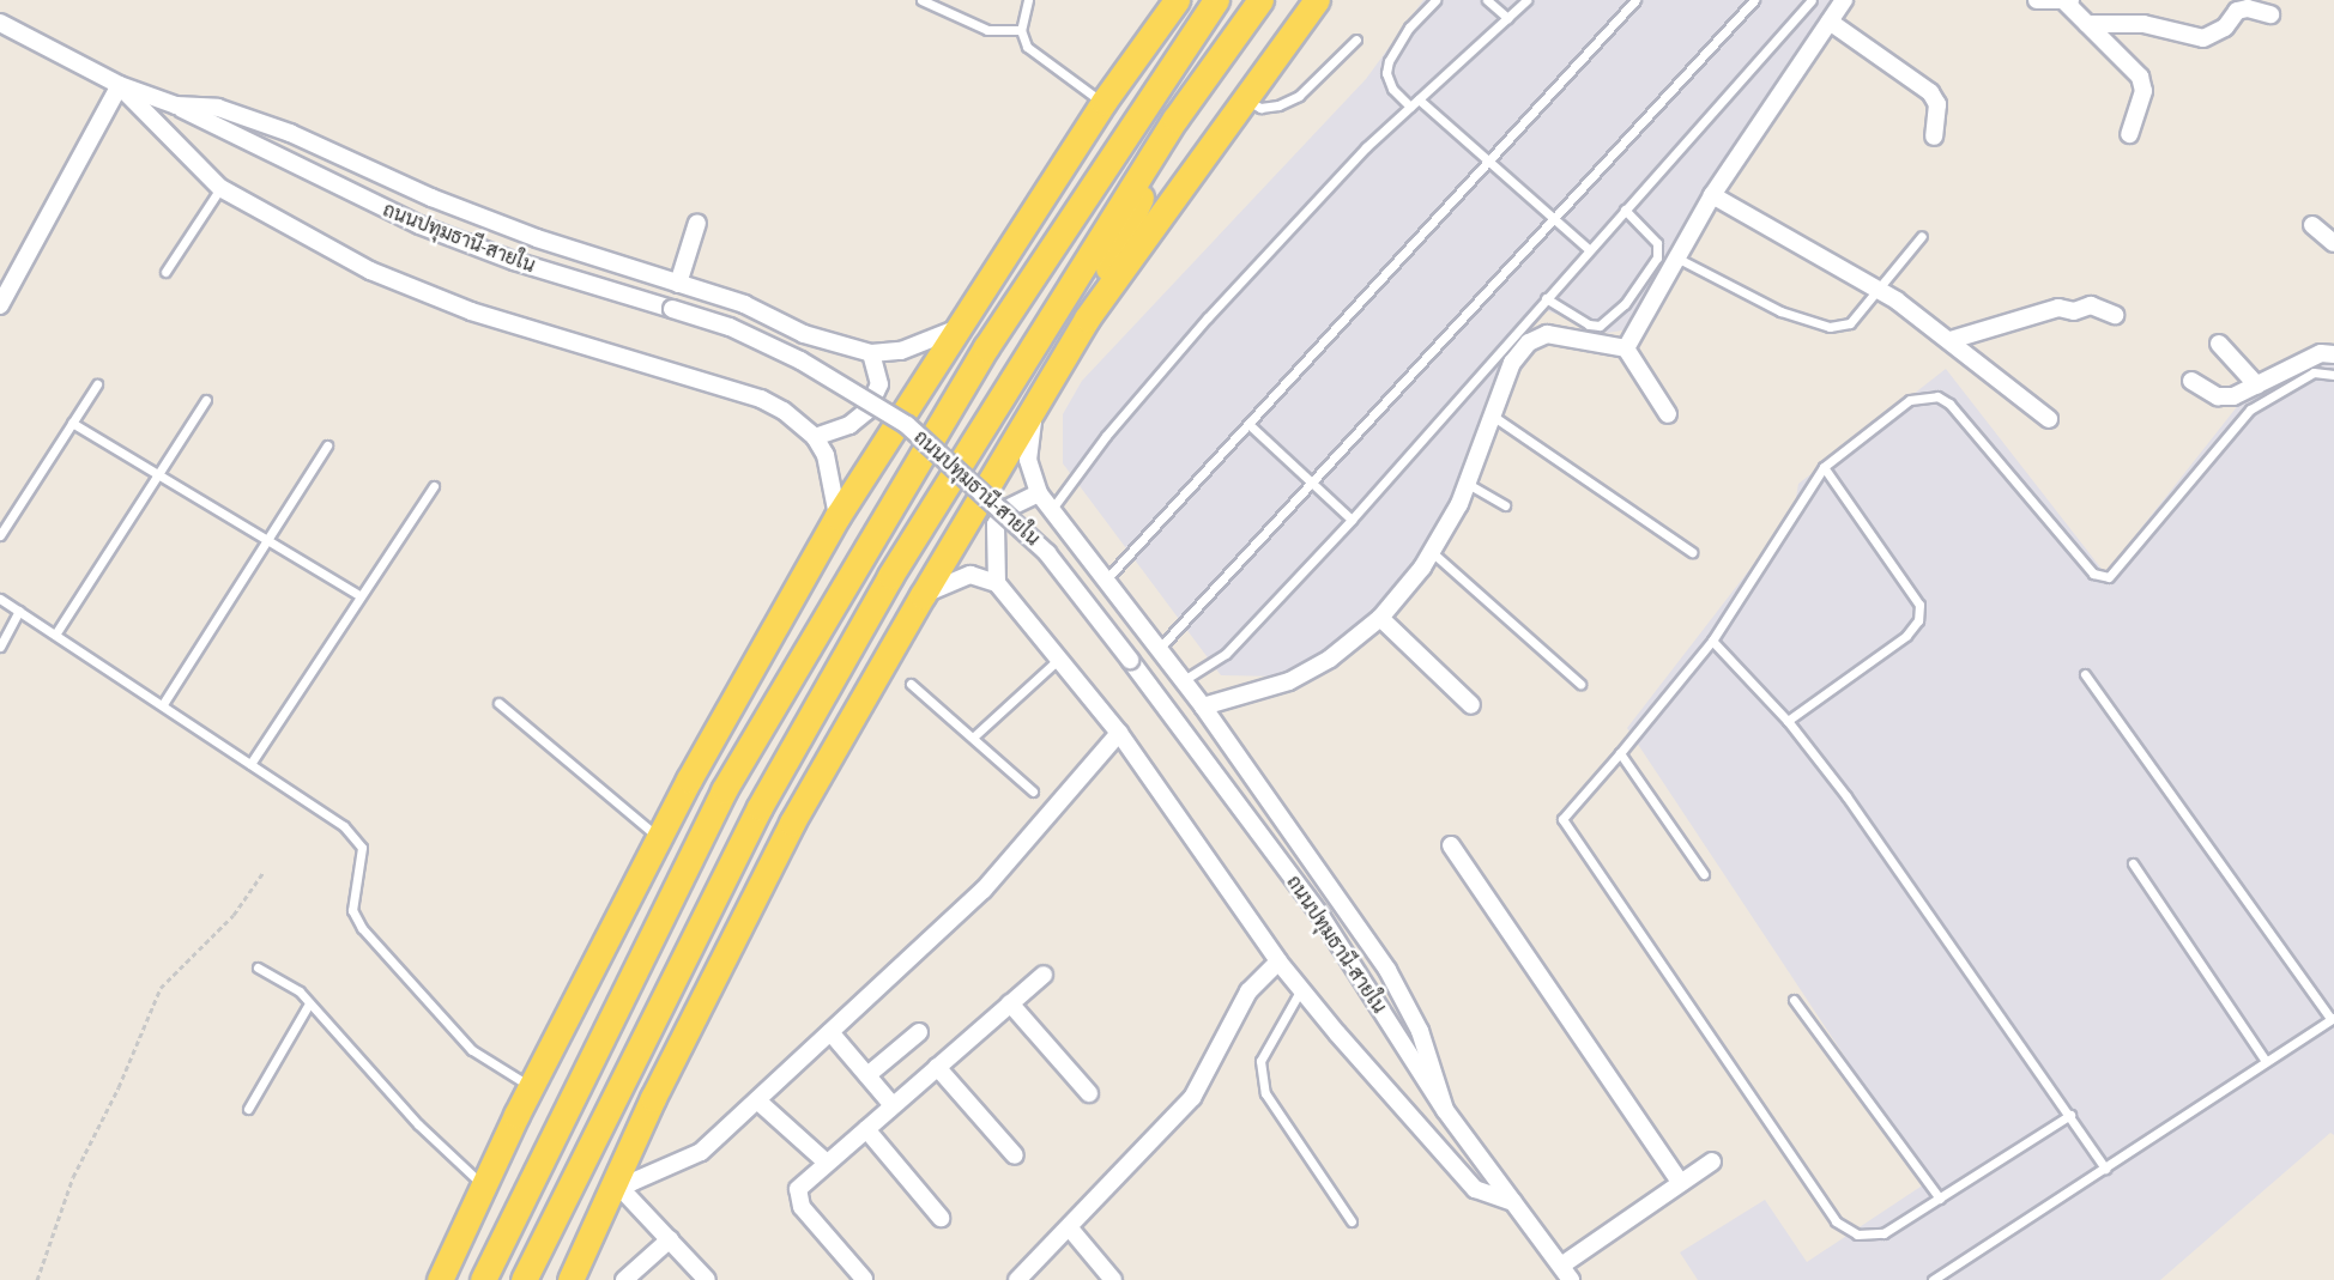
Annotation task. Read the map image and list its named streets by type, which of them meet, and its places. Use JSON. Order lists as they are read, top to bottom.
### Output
{
  "streets": {
    "street": ["ถนนปทุมธานี-สายใน"]
  }
}
